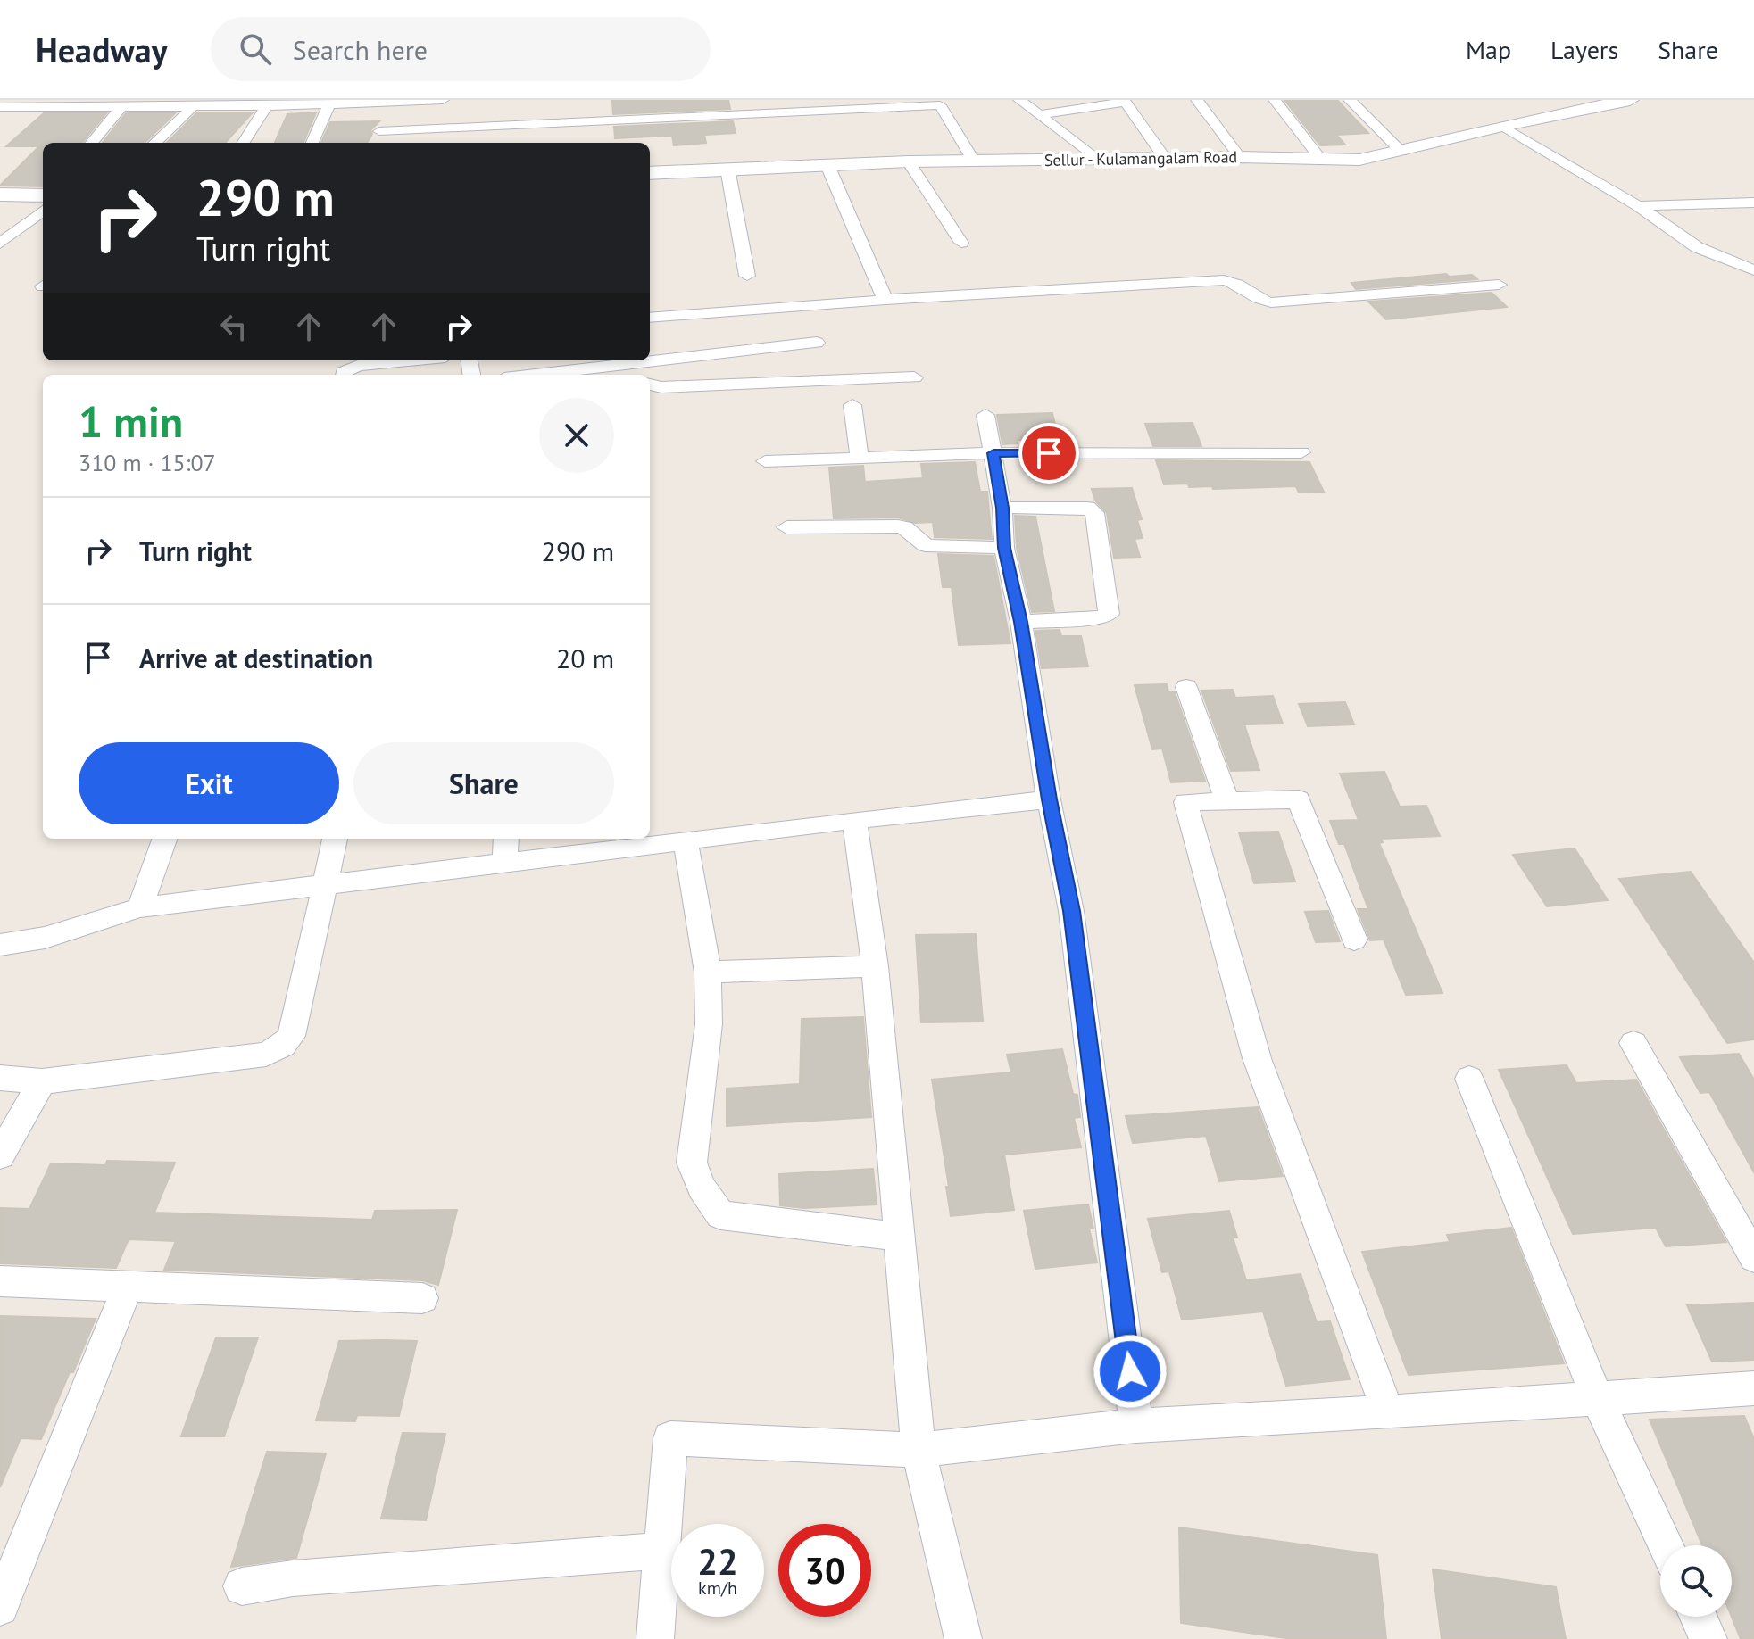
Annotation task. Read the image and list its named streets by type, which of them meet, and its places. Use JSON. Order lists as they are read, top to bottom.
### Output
{
  "streets": {
    "main road": ["Sellur - Kulamangalam Road"]
  },
  "page": {
    "header": "Headway",
    "search": "Search here",
    "nav": ["Map", "Layers", "Share"],
    "turn": ["290 m", "Turn right"],
    "heading": ["1 min", "310 m · 15:07"],
    "list": [
      {
        "name": "Turn right",
        "value": "290 m"
      },
      {
        "name": "Arrive at destination",
        "value": "20 m"
      }
    ],
    "buttons": ["Exit", "Share"],
    "speed": "22 km/h",
    "limit": "30"
  }
}
